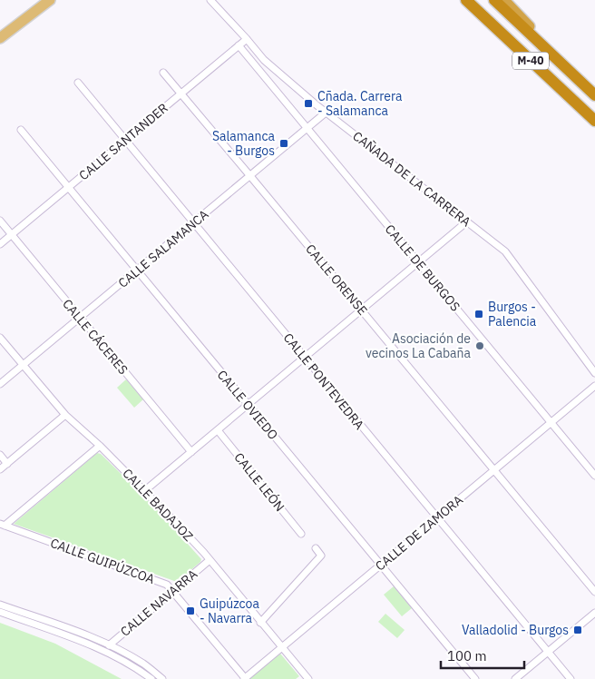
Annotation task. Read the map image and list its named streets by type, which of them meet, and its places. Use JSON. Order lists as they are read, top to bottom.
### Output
{
  "streets": {
    "highway": ["M-40"],
    "street": [
      "CALLE SANTANDER",
      "CAÑADA DE LA CARRERA",
      "CALLE SALAMANCA",
      "CALLE DE BURGOS",
      "CALLE ORENSE",
      "CALLE CÁCERES",
      "CALLE PONTEVEDRA",
      "CALLE OVIEDO",
      "CALLE LEÓN",
      "CALLE BADAJOZ",
      "CALLE DE ZAMORA",
      "CALLE GUIPÚZCOA",
      "CALLE NAVARRA"
    ]
  },
  "crossings": [
    ["CALLE SANTANDER", "CAÑADA DE LA CARRERA"],
    ["CALLE SANTANDER", "CALLE DE BURGOS"],
    ["CALLE SANTANDER", "CALLE ORENSE"],
    ["CALLE SANTANDER", "CALLE CÁCERES"],
    ["CALLE SANTANDER", "CALLE PONTEVEDRA"],
    ["CALLE SANTANDER", "CALLE OVIEDO"],
    ["CAÑADA DE LA CARRERA", "CALLE SALAMANCA"],
    ["CALLE SALAMANCA", "CALLE DE BURGOS"],
    ["CALLE SALAMANCA", "CALLE ORENSE"],
    ["CALLE SALAMANCA", "CALLE CÁCERES"],
    ["CALLE SALAMANCA", "CALLE PONTEVEDRA"],
    ["CALLE SALAMANCA", "CALLE OVIEDO"],
    ["CALLE SALAMANCA", "CALLE BADAJOZ"],
    ["CALLE DE BURGOS", "CALLE DE ZAMORA"],
    ["CALLE ORENSE", "CALLE DE ZAMORA"],
    ["CALLE PONTEVEDRA", "CALLE DE ZAMORA"],
    ["CALLE OVIEDO", "CALLE DE ZAMORA"],
    ["CALLE BADAJOZ", "CALLE DE ZAMORA"],
    ["CALLE BADAJOZ", "CALLE NAVARRA"],
    ["CALLE DE ZAMORA", "CALLE GUIPÚZCOA"],
    ["CALLE GUIPÚZCOA", "CALLE NAVARRA"]
  ],
  "places": {
    "transit": [
      "Cñada. Carrera - Salamanca",
      "Salamanca - Burgos",
      "Burgos - Palencia",
      "Guipúzcoa - Navarra",
      "Valladolid - Burgos"
    ],
    "other": ["Asociación de vecinos La Cabaña"]
  },
  "scale_bar": "100 m"
}
